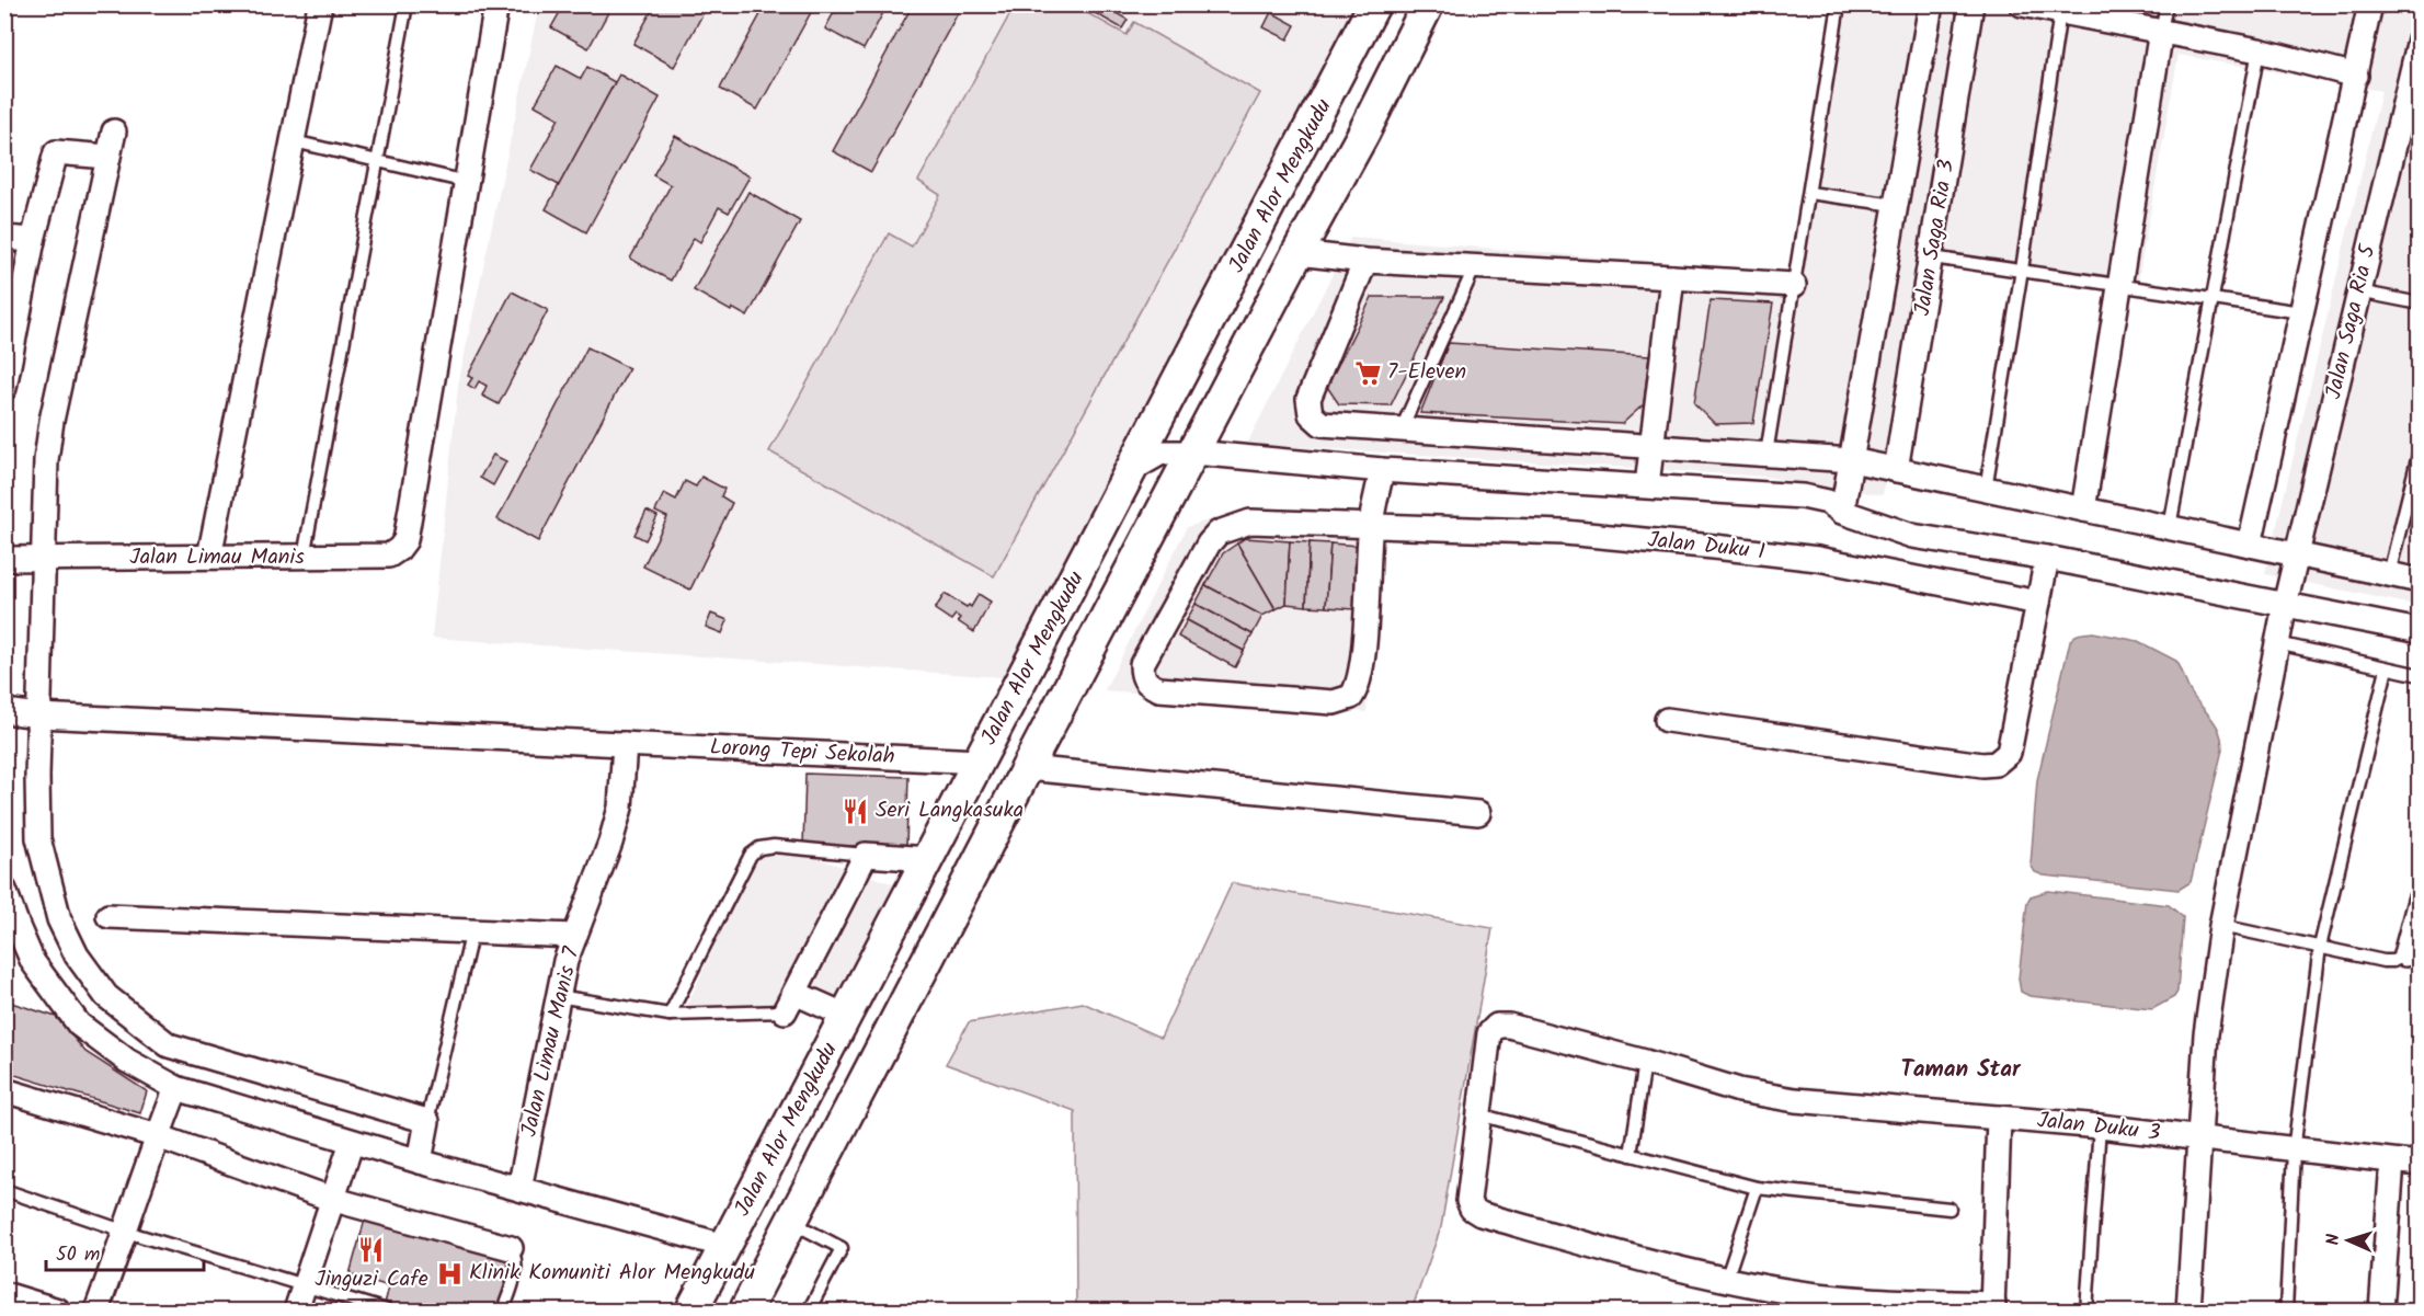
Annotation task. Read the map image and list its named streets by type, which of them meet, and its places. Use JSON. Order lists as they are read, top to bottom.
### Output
{
  "streets": {
    "main road": ["Jalan Alor Mengkudu"],
    "street": [
      "Jalan Saga Ria 3",
      "Jalan Saga Ria 5",
      "Jalan Duku 1",
      "Jalan Limau Manis",
      "Lorong Tepi Sekolah",
      "Jalan Limau Manis 7",
      "Jalan Duku 3"
    ]
  },
  "crossings": [
    ["Jalan Alor Mengkudu", "Lorong Tepi Sekolah"],
    ["Jalan Saga Ria 5", "Jalan Duku 3"],
    ["Lorong Tepi Sekolah", "Jalan Limau Manis 7"]
  ],
  "districts": ["Taman Star"],
  "places": {
    "supermarket": ["7-Eleven"],
    "restaurant": ["Seri Langkasuka", "Jinguzi Cafe"],
    "hospital": ["Klinik Komuniti Alor Mengkudu"]
  },
  "scale_bar": "50 m",
  "north": "left"
}
